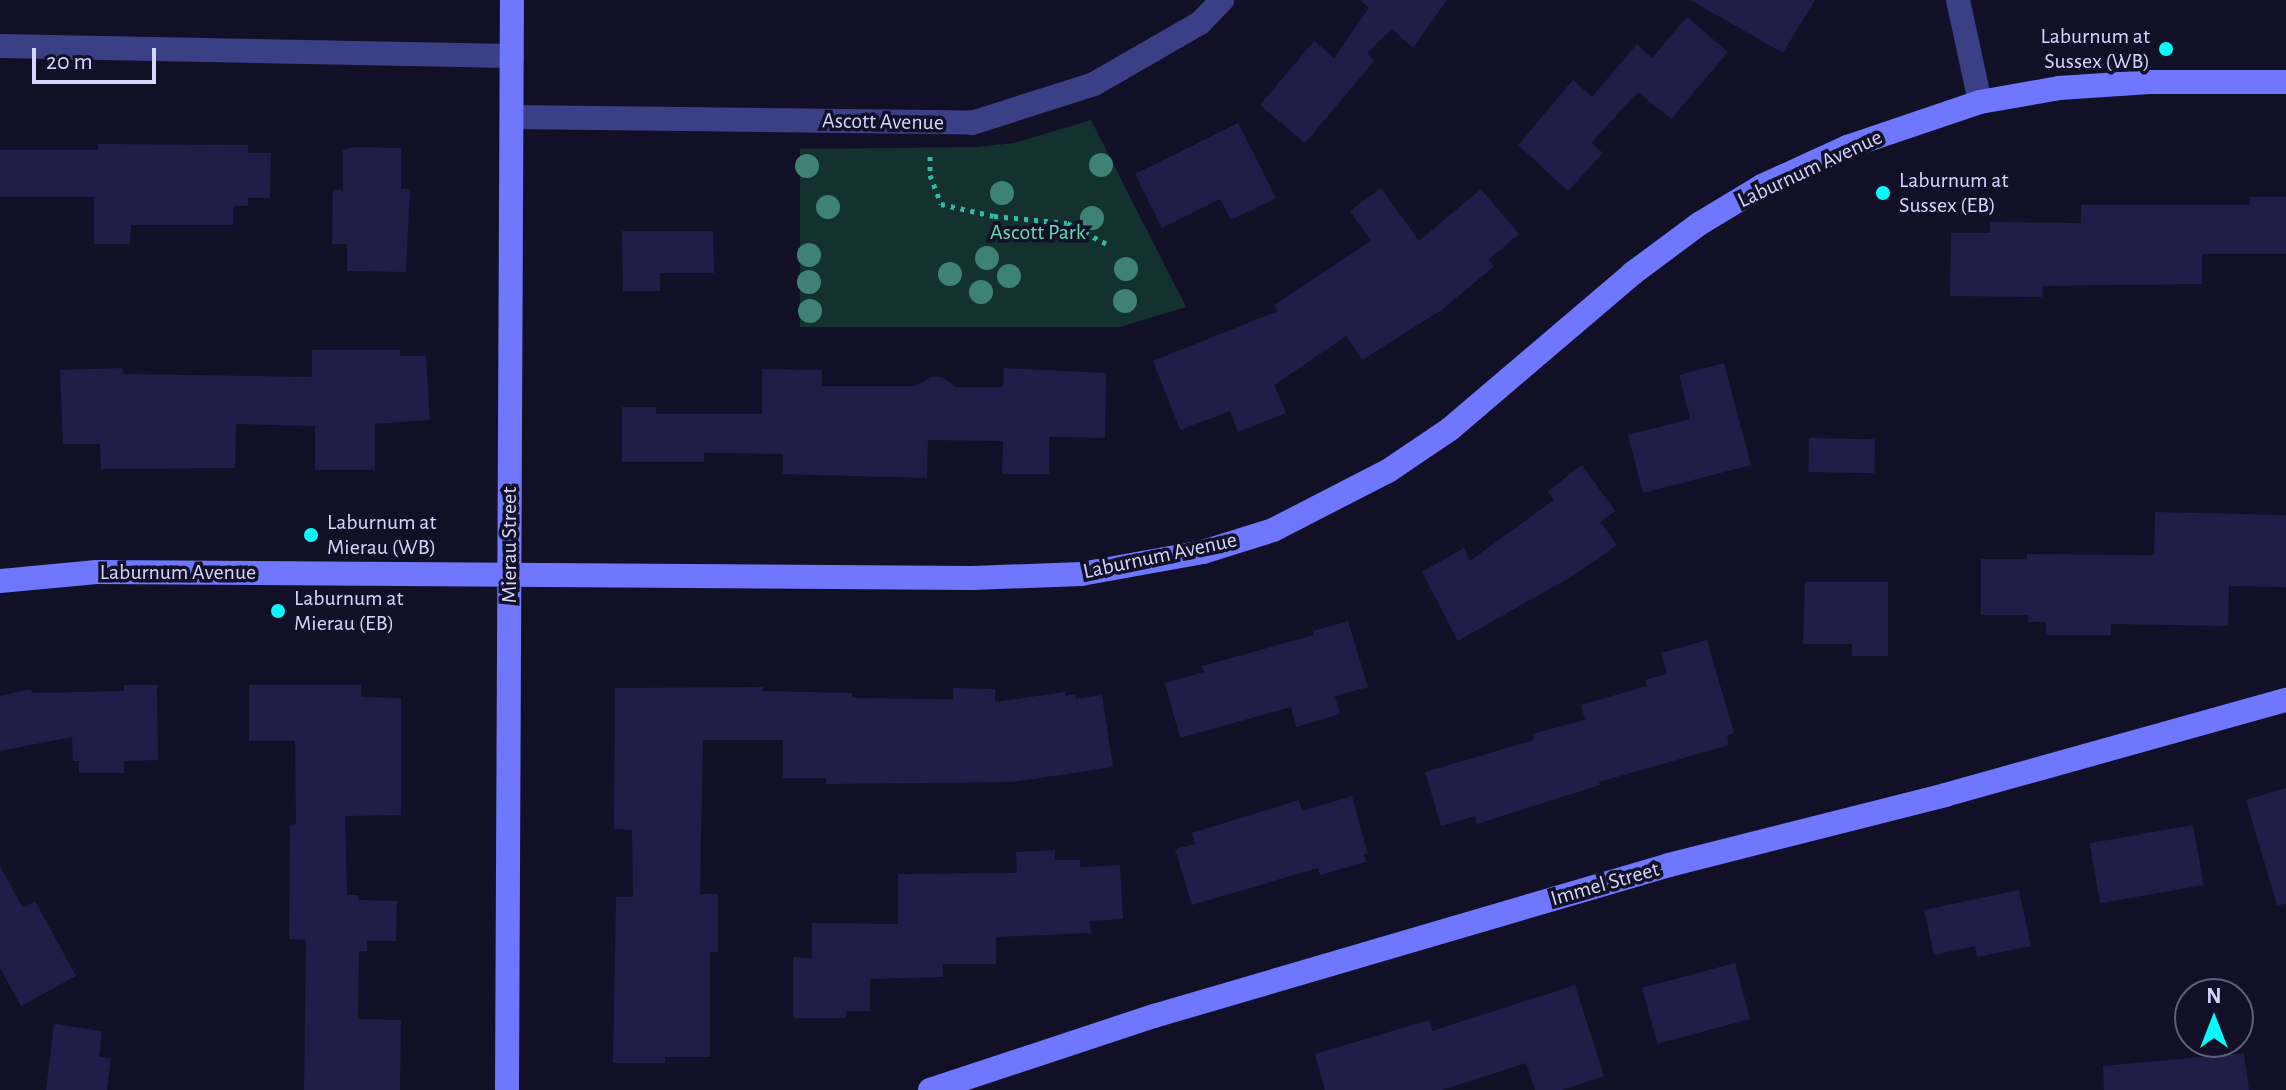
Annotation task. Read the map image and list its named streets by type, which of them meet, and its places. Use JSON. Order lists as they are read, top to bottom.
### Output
{
  "streets": {
    "street": [
      "Ascott Avenue",
      "Laburnum Avenue",
      "Mierau Street",
      "Immel Street"
    ]
  },
  "crossings": [
    ["Ascott Avenue", "Mierau Street"],
    ["Laburnum Avenue", "Mierau Street"]
  ],
  "parks": ["Ascott Park"],
  "places": [
    "Laburnum at Sussex (WB)",
    "Laburnum at Sussex (EB)",
    "Laburnum at Mierau (WB)",
    "Laburnum at Mierau (EB)"
  ],
  "scale_bar": "20 m",
  "north": "top"
}
